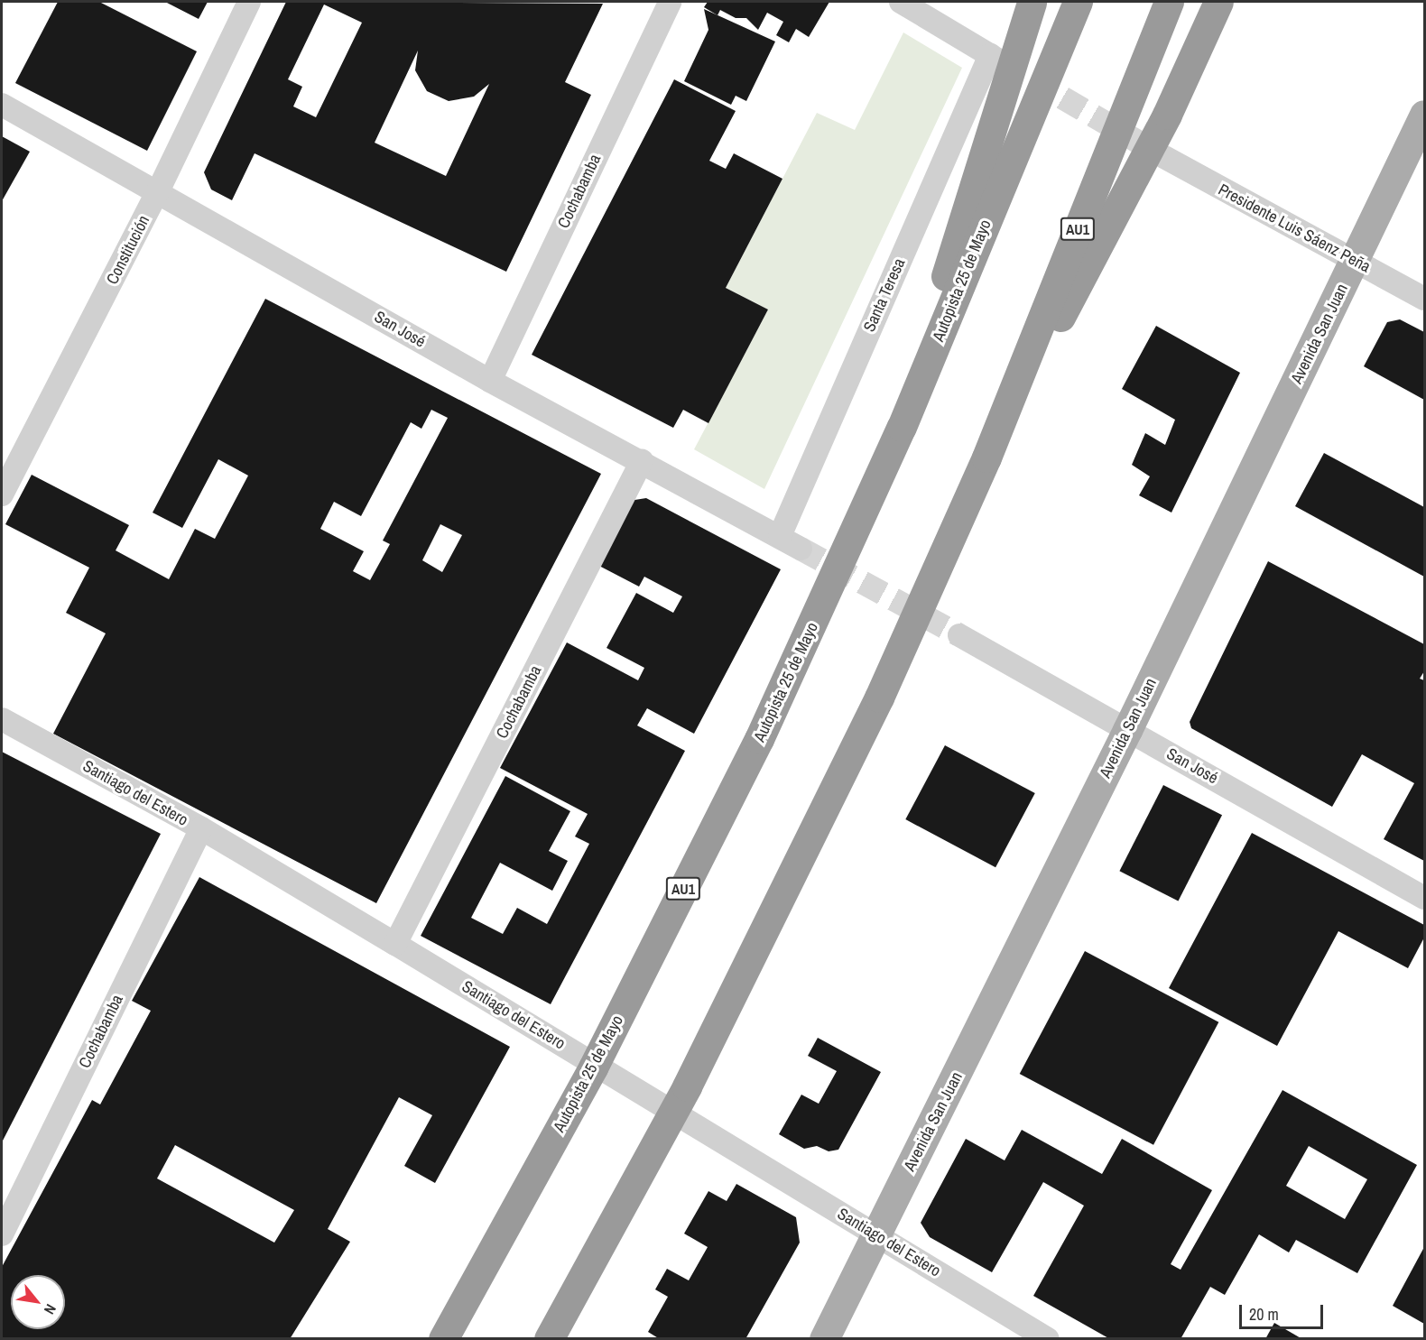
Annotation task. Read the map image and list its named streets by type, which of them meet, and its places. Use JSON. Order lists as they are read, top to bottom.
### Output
{
  "streets": {
    "highway": ["AU1", "Autopista 25 de Mayo"],
    "main road": ["Avenida San Juan"],
    "street": [
      "Cochabamba",
      "Presidente Luis Sáenz Peña",
      "Constitución",
      "Santa Teresa",
      "San José",
      "Santiago del Estero"
    ]
  },
  "crossings": [
    ["Cochabamba", "San José"],
    ["Cochabamba", "Santiago del Estero"],
    ["Presidente Luis Sáenz Peña", "Avenida San Juan"],
    ["Constitución", "San José"],
    ["Santa Teresa", "San José"],
    ["San José", "Avenida San Juan"],
    ["Avenida San Juan", "Santiago del Estero"]
  ],
  "scale_bar": "20 m",
  "north": "bottom right"
}
